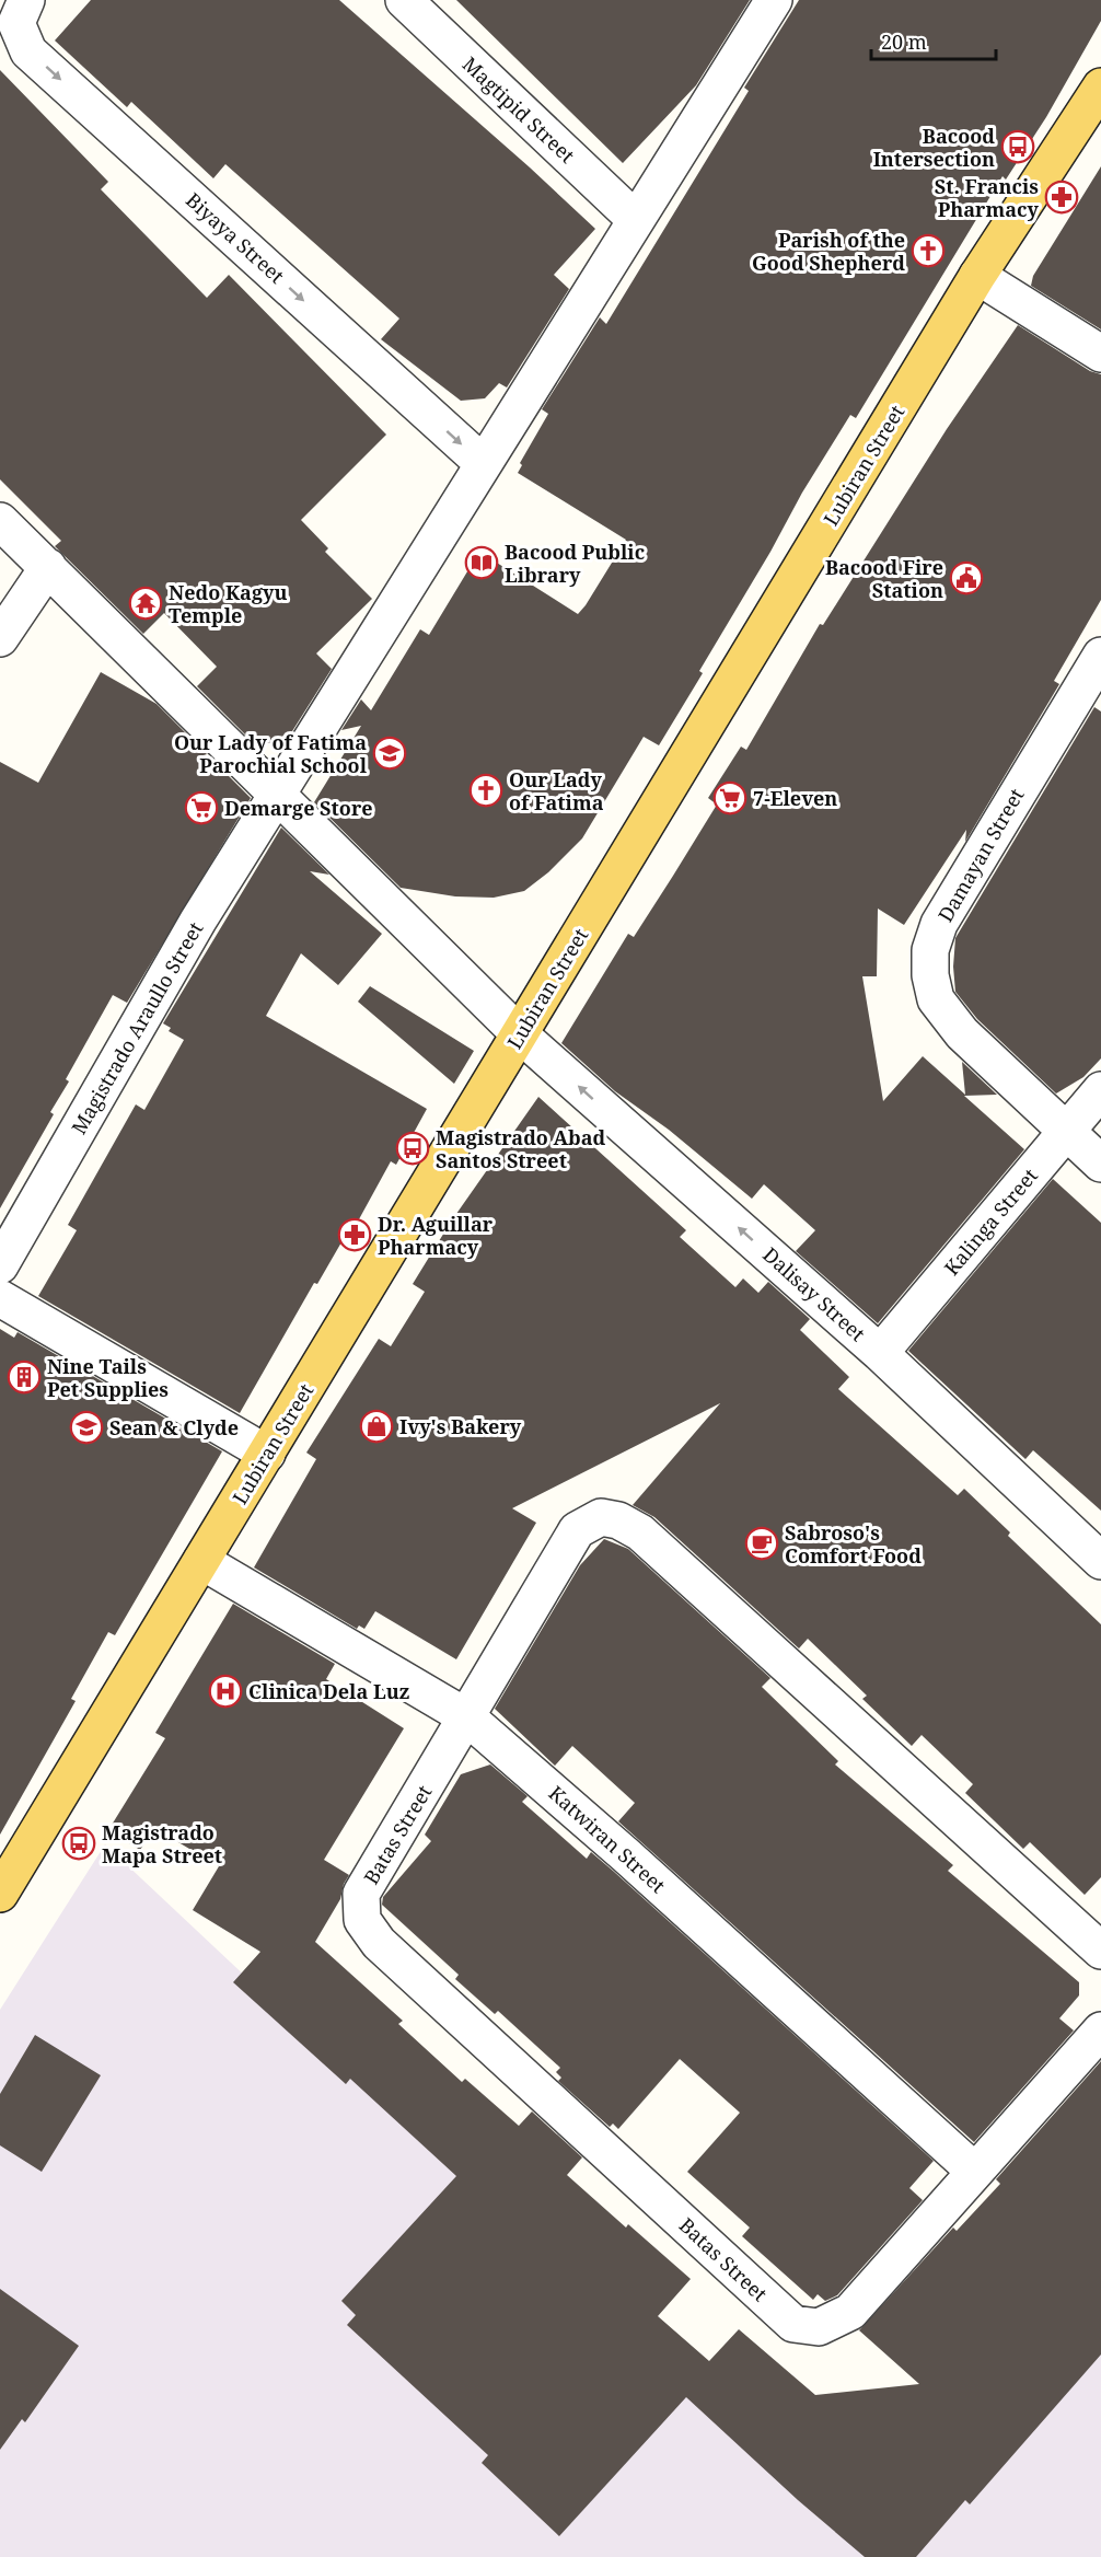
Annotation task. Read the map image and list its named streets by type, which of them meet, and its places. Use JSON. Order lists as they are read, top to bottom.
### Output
{
  "streets": {
    "main road": ["Lubiran Street"],
    "street": [
      "Magtipid Street",
      "Biyaya Street",
      "Damayan Street",
      "Magistrado Araullo Street",
      "Kalinga Street",
      "Dalisay Street",
      "Batas Street",
      "Katwiran Street"
    ]
  },
  "crossings": [
    ["Lubiran Street", "Dalisay Street"],
    ["Lubiran Street", "Katwiran Street"],
    ["Damayan Street", "Kalinga Street"],
    ["Kalinga Street", "Dalisay Street"],
    ["Batas Street", "Katwiran Street"]
  ],
  "one_way": ["Biyaya Street", "Dalisay Street"],
  "places": {
    "bus stop": ["Bacood Intersection", "Magistrado Abad Santos Street", "Magistrado Mapa Street"],
    "pharmacy": ["St. Francis Pharmacy", "Dr. Aguillar Pharmacy"],
    "church": ["Parish of the Good Shepherd", "Our Lady of Fatima"],
    "library": ["Bacood Public Library"],
    "public building": ["Bacood Fire Station"],
    "temple": ["Nedo Kagyu Temple"],
    "school or university": ["Our Lady of Fatima Parochial School", "Sean & Clyde"],
    "supermarket": ["7-Eleven", "Demarge Store"],
    "building": ["Nine Tails Pet Supplies"],
    "shop": ["Ivy's Bakery"],
    "cafe": ["Sabroso's Comfort Food"],
    "hospital": ["Clinica Dela Luz"]
  },
  "scale_bar": "20 m"
}
